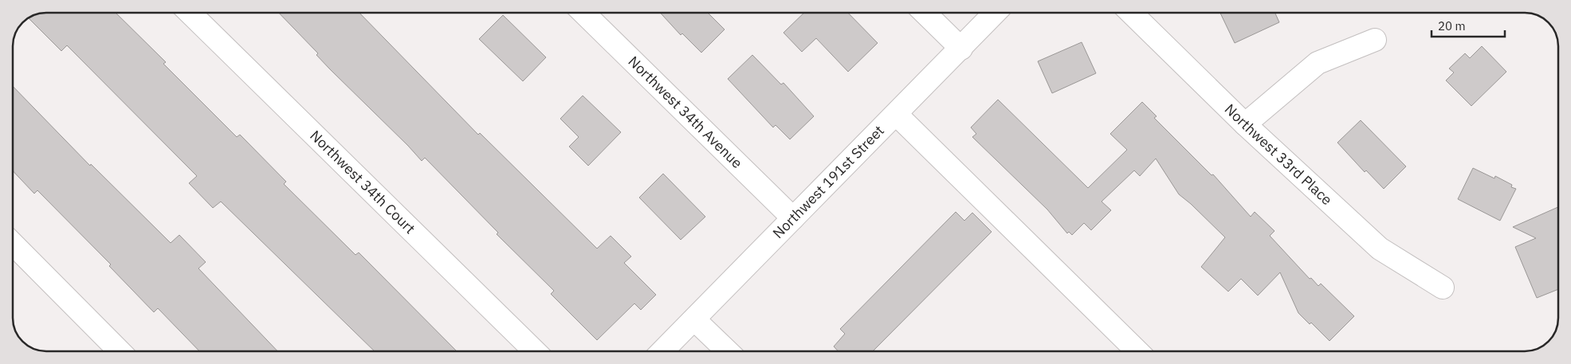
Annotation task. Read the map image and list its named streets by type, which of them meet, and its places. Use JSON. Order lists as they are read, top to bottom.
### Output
{
  "streets": {
    "street": [
      "Northwest 34th Avenue",
      "Northwest 33rd Place",
      "Northwest 34th Court",
      "Northwest 191st Street"
    ]
  },
  "crossings": [
    ["Northwest 34th Avenue", "Northwest 191st Street"]
  ],
  "scale_bar": "20 m"
}
